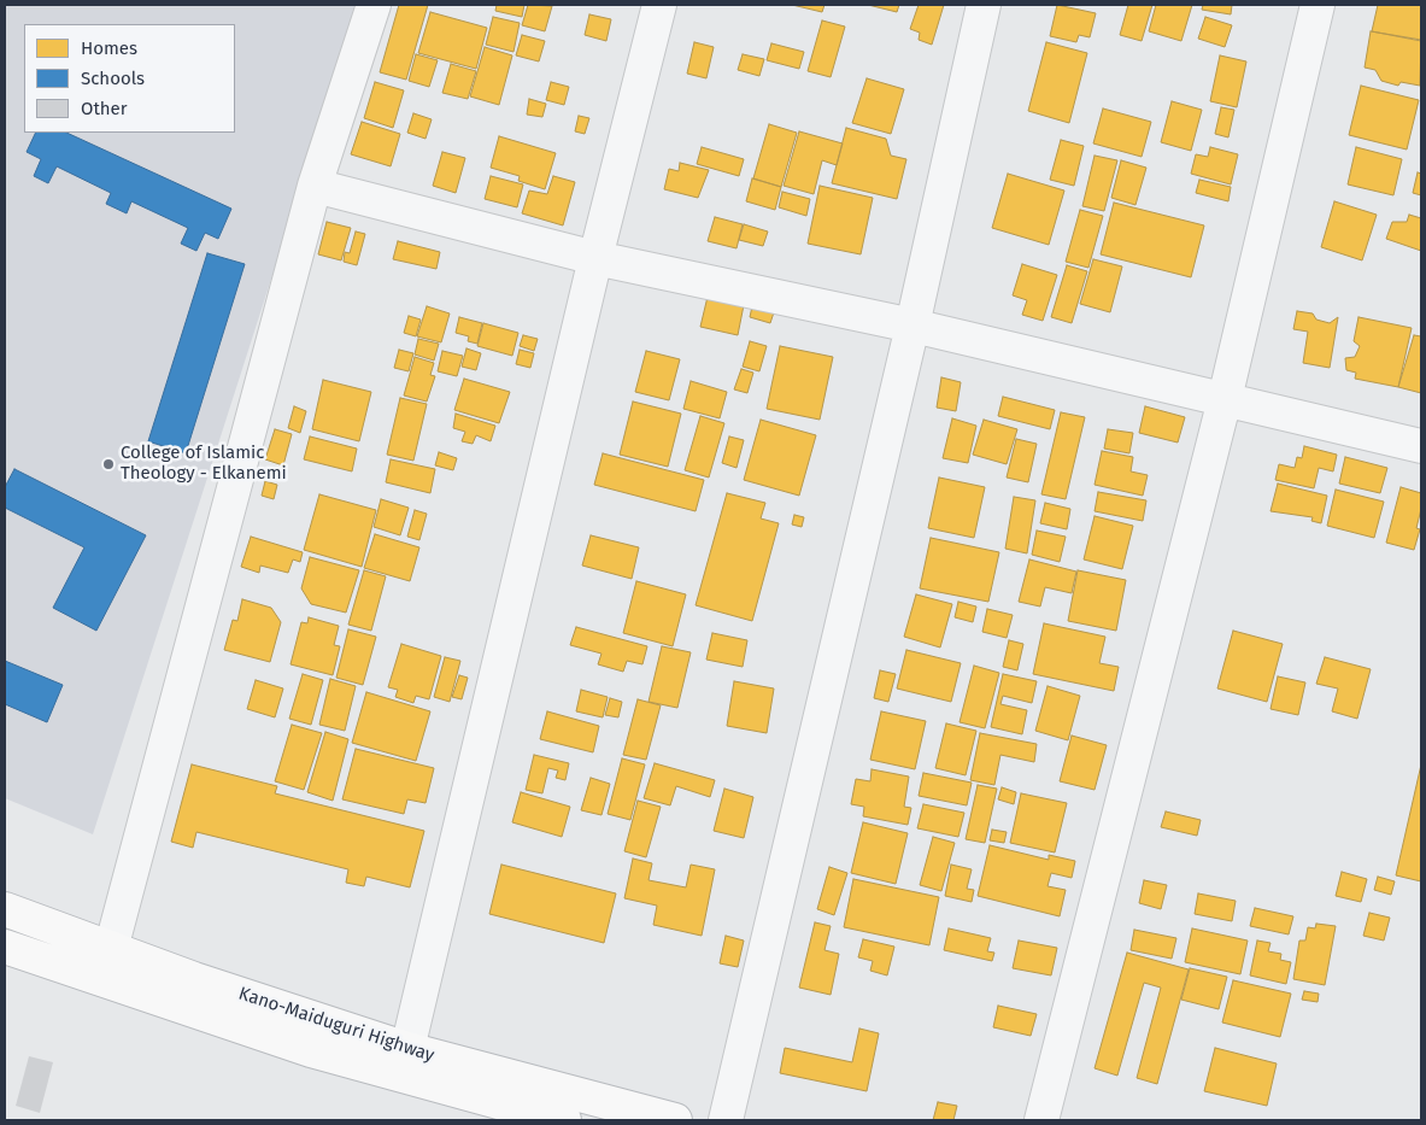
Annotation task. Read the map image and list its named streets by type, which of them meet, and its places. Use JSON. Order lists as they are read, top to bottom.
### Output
{
  "streets": {
    "highway": ["Kano-Maiduguri Highway"]
  },
  "places": ["College of Islamic Theology - Elkanemi"],
  "legend": ["Homes", "Schools", "Other"]
}
